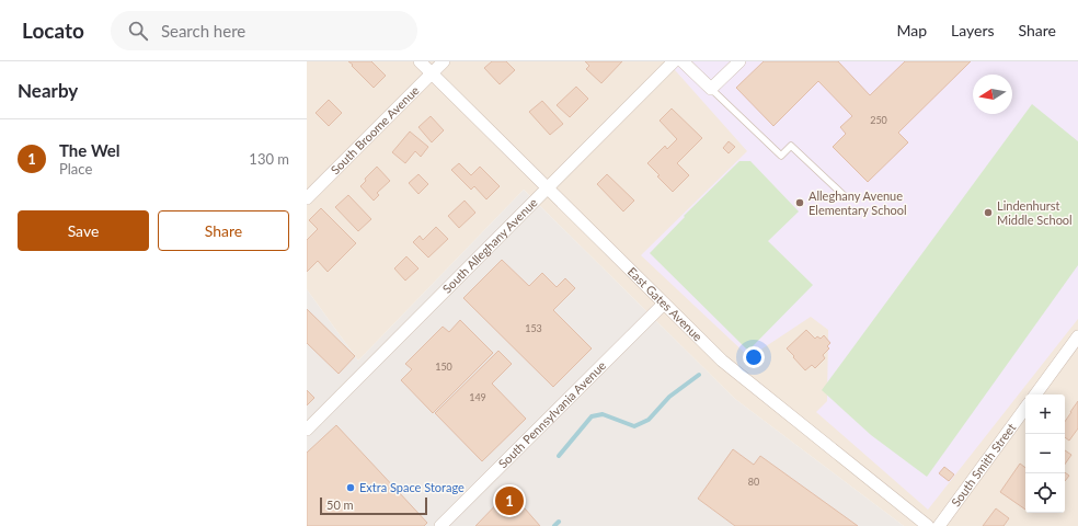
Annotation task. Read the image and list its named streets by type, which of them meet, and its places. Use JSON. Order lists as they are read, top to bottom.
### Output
{
  "streets": {
    "street": [
      "South Broome Avenue",
      "South Alleghany Avenue",
      "East Gates Avenue",
      "South Pennsylvania Avenue",
      "South Smith Street"
    ]
  },
  "crossings": [
    ["South Broome Avenue", "East Gates Avenue"],
    ["South Alleghany Avenue", "East Gates Avenue"],
    ["East Gates Avenue", "South Pennsylvania Avenue"]
  ],
  "places": ["Alleghany Avenue Elementary School", "Lindenhurst Middle School", "Extra Space Storage"],
  "house_numbers": [
    "250",
    "153",
    "150",
    "149",
    "80"
  ],
  "scale_bar": "50 m",
  "north": "left",
  "page": {
    "header": "Locato",
    "search": "Search here",
    "nav": ["Map", "Layers", "Share"],
    "heading": "Nearby",
    "list": [
      {
        "mark": "1",
        "name": "The Wel",
        "note": "Place",
        "value": "130 m"
      }
    ],
    "buttons": ["Save", "Share"],
    "map_buttons": ["+", "−"],
    "pins": "1",
    "scale": "50 m"
  }
}
